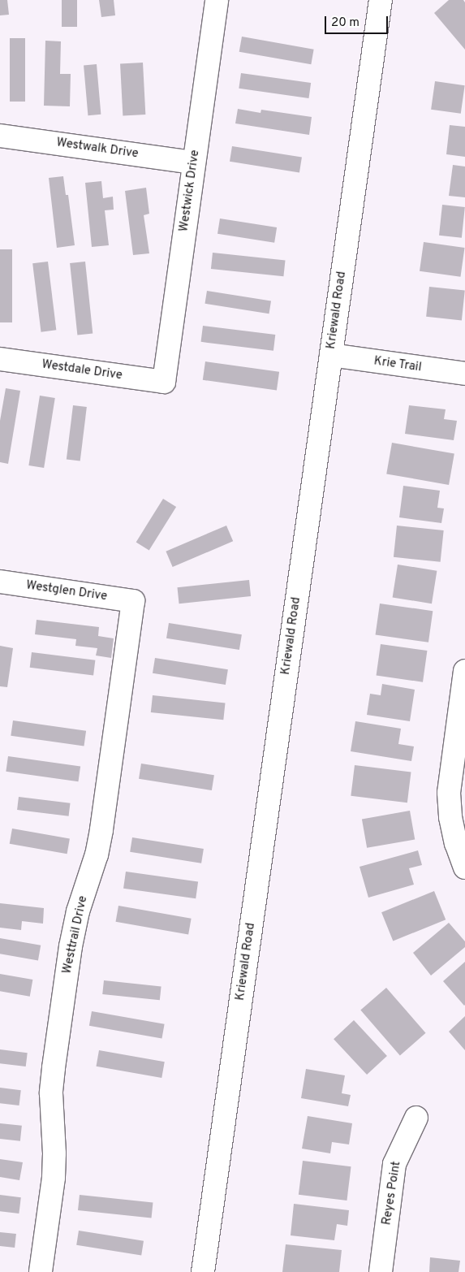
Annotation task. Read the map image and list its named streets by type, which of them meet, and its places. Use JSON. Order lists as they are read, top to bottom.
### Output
{
  "streets": {
    "street": [
      "Westwalk Drive",
      "Westwick Drive",
      "Kriewald Road",
      "Krie Trail",
      "Westdale Drive",
      "Westglen Drive",
      "Westtrail Drive",
      "Reyes Point"
    ]
  },
  "crossings": [
    ["Westwalk Drive", "Westwick Drive"],
    ["Westwick Drive", "Westdale Drive"],
    ["Kriewald Road", "Krie Trail"],
    ["Westglen Drive", "Westtrail Drive"]
  ],
  "scale_bar": "20 m"
}
